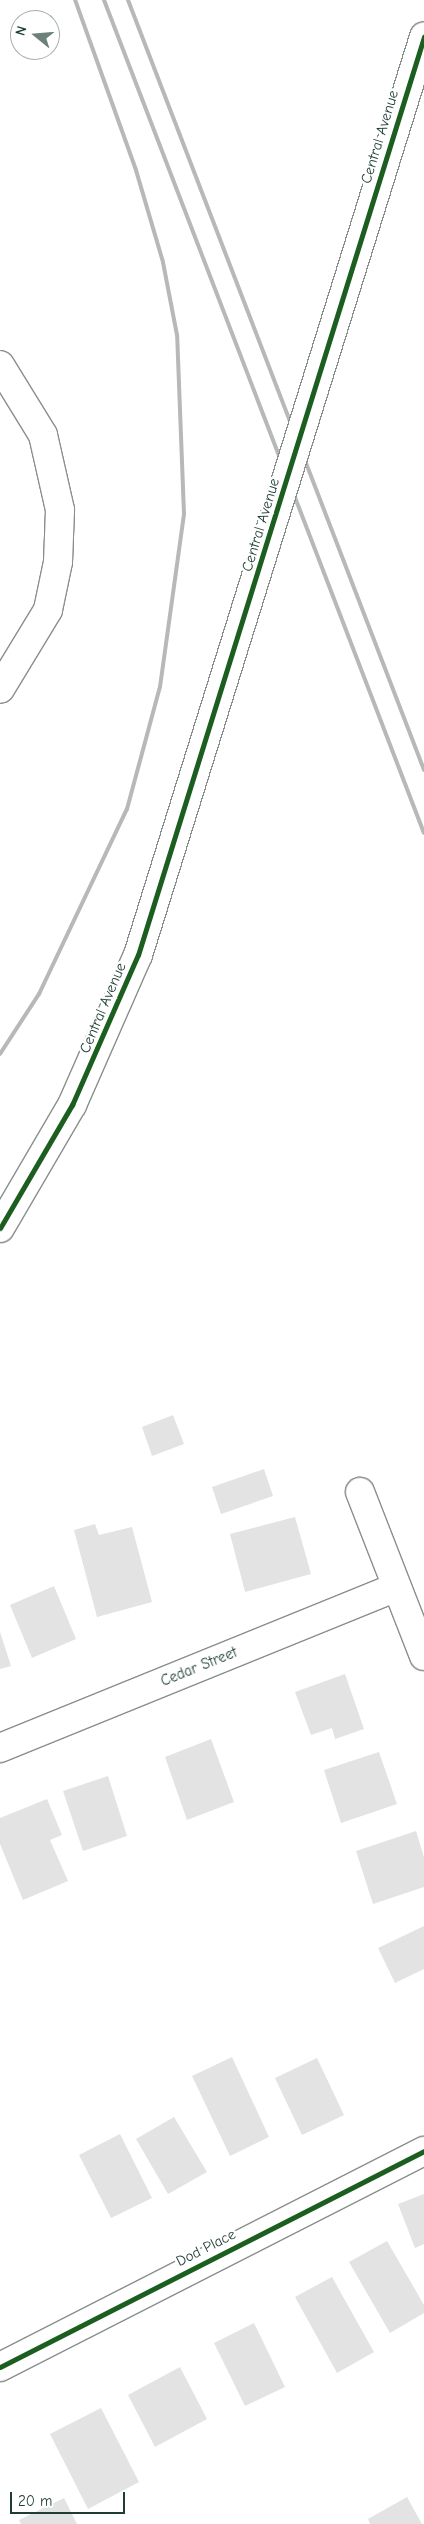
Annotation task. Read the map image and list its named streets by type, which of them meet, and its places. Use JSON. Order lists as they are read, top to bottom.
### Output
{
  "streets": {
    "main road": ["Central Avenue", "Cedar Street", "Dod Place"]
  },
  "scale_bar": "20 m",
  "north": "left"
}
